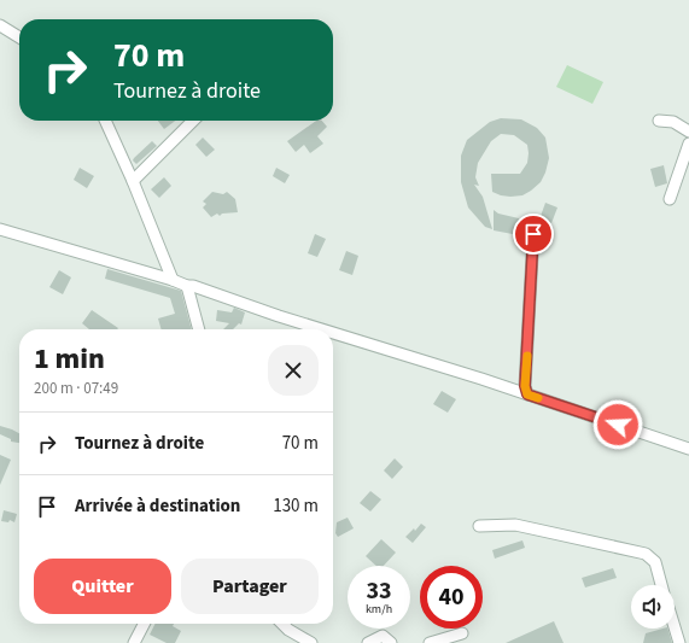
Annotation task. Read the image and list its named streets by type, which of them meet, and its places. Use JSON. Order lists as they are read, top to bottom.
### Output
{
  "page": {
    "turn": ["70 m", "Tournez à droite"],
    "heading": ["1 min", "200 m · 07:49"],
    "list": [
      {
        "name": "Tournez à droite",
        "value": "70 m"
      },
      {
        "name": "Arrivée à destination",
        "value": "130 m"
      }
    ],
    "buttons": ["Quitter", "Partager"],
    "speed": "33 km/h",
    "limit": "40"
  }
}
